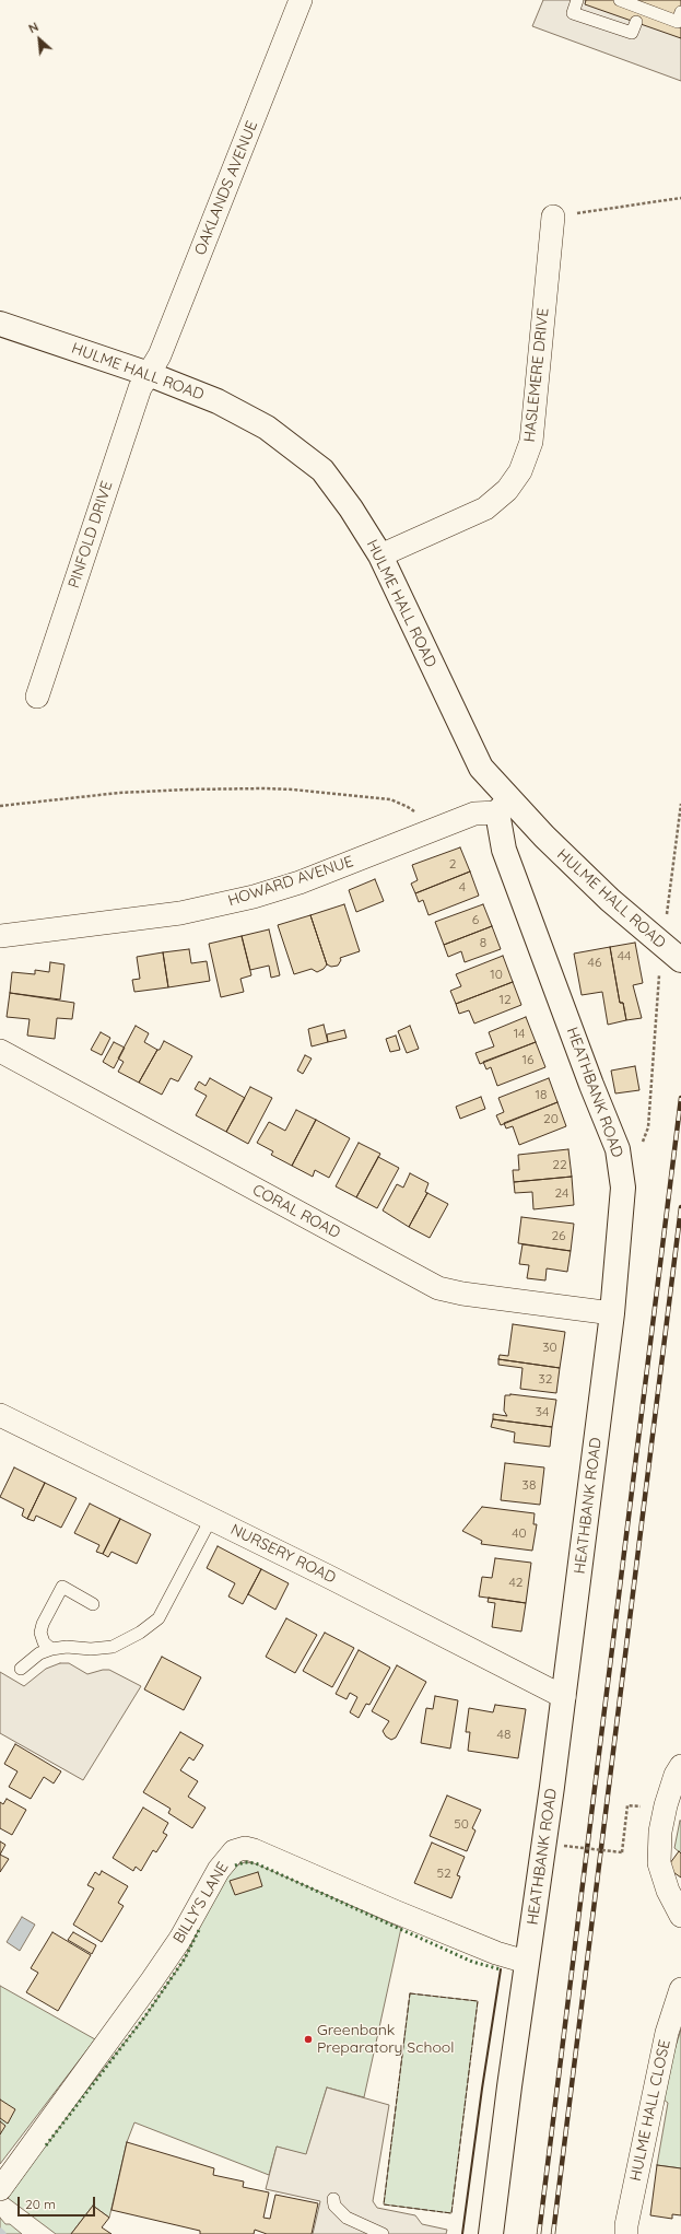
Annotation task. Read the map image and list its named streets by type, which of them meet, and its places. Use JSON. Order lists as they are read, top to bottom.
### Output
{
  "streets": {
    "street": [
      "OAKLANDS AVENUE",
      "HULME HALL ROAD",
      "HASLEMERE DRIVE",
      "PINFOLD DRIVE",
      "HOWARD AVENUE",
      "HEATHBANK ROAD",
      "CORAL ROAD",
      "NURSERY ROAD",
      "BILLY'S LANE",
      "HULME HALL CLOSE"
    ]
  },
  "crossings": [
    ["OAKLANDS AVENUE", "HULME HALL ROAD"],
    ["OAKLANDS AVENUE", "PINFOLD DRIVE"],
    ["HULME HALL ROAD", "HASLEMERE DRIVE"],
    ["HULME HALL ROAD", "PINFOLD DRIVE"],
    ["HULME HALL ROAD", "HOWARD AVENUE"],
    ["HULME HALL ROAD", "HEATHBANK ROAD"],
    ["HOWARD AVENUE", "HEATHBANK ROAD"],
    ["HEATHBANK ROAD", "CORAL ROAD"],
    ["HEATHBANK ROAD", "NURSERY ROAD"],
    ["HEATHBANK ROAD", "BILLY'S LANE"]
  ],
  "places": ["Greenbank Preparatory School"],
  "house_numbers": [
    "2",
    "4",
    "6",
    "8",
    "44",
    "46",
    "10",
    "12",
    "14",
    "16",
    "18",
    "20",
    "22",
    "24",
    "26",
    "30",
    "32",
    "34",
    "38",
    "40",
    "42",
    "48",
    "50",
    "52"
  ],
  "scale_bar": "20 m",
  "north": "top left"
}
